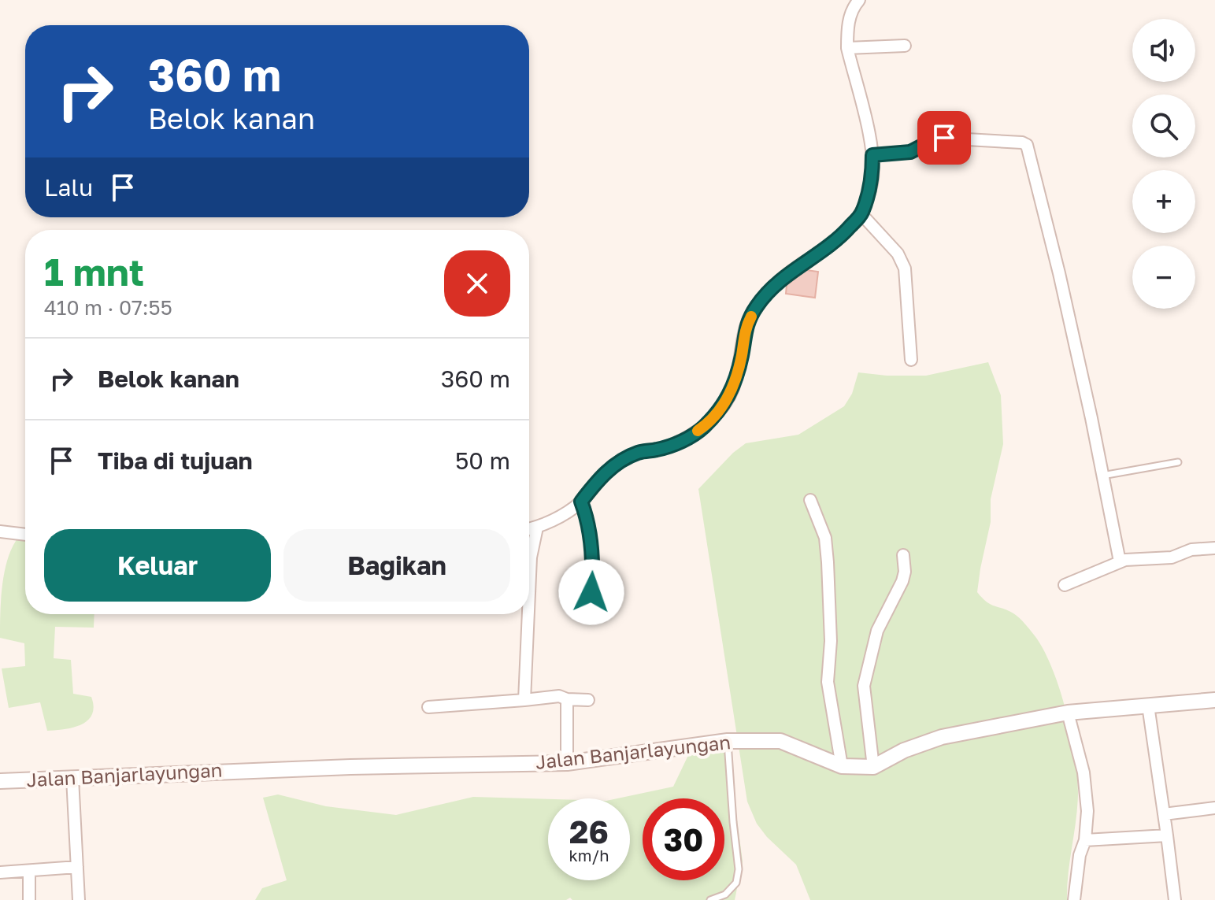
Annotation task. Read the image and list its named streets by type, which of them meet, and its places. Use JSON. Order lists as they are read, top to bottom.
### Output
{
  "streets": {
    "street": ["Jalan Banjarlayungan"]
  },
  "page": {
    "map_buttons": ["+", "−"],
    "turn": ["360 m", "Belok kanan"],
    "then": "Lalu",
    "heading": ["1 mnt", "410 m · 07:55"],
    "list": [
      {
        "name": "Belok kanan",
        "value": "360 m"
      },
      {
        "name": "Tiba di tujuan",
        "value": "50 m"
      }
    ],
    "buttons": ["Keluar", "Bagikan"],
    "speed": "26 km/h",
    "limit": "30"
  }
}
